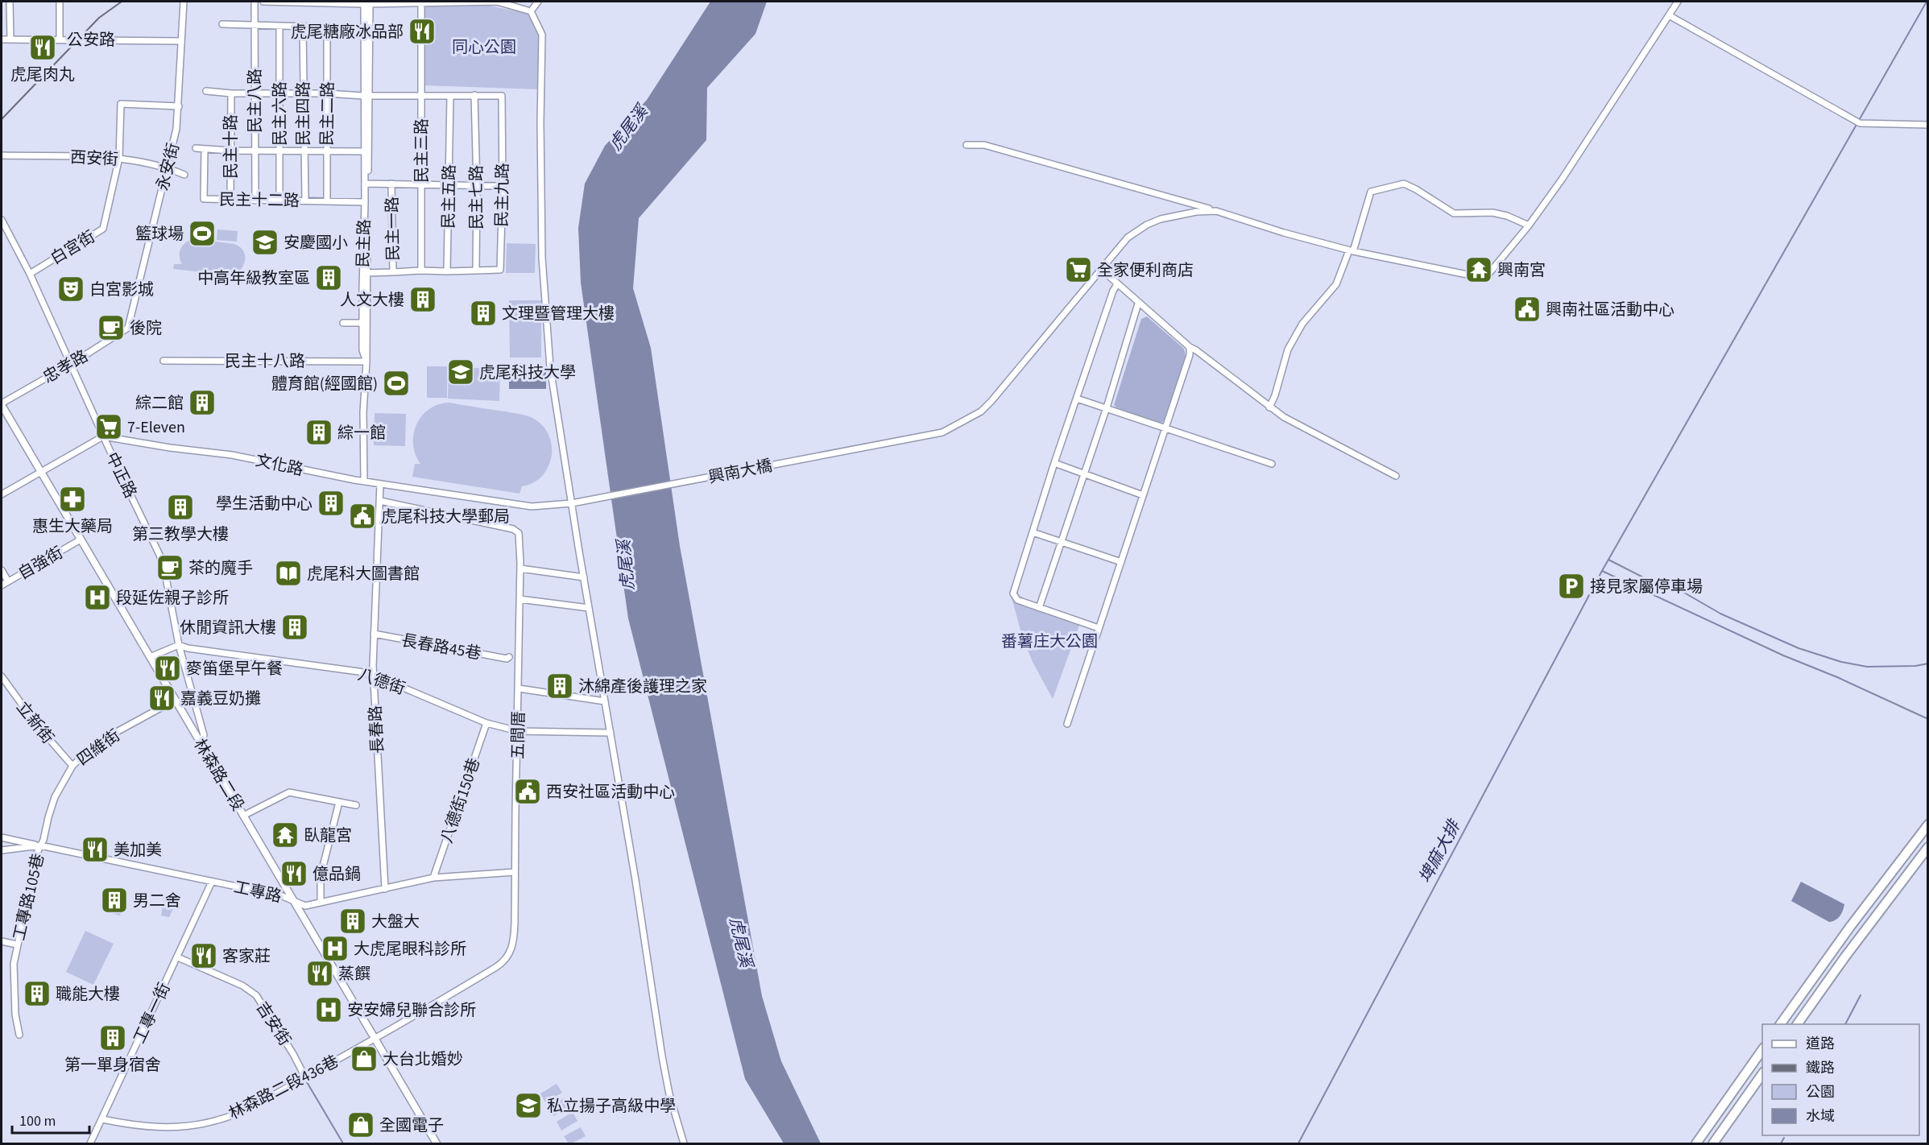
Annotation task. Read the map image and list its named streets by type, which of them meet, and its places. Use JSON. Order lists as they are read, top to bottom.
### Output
{
  "streets": {
    "main road": ["林森路二段"],
    "street": [
      "公安路",
      "民主八路",
      "民主六路",
      "民主四路",
      "民主二路",
      "民主十路",
      "民主三路",
      "西安街",
      "永安街",
      "民主九路",
      "民主五路",
      "民主七路",
      "民主十二路",
      "民主一路",
      "民主路",
      "白宮街",
      "民主十八路",
      "忠孝路",
      "文化路",
      "興南大橋",
      "中正路",
      "自強街",
      "長春路45巷",
      "八德街",
      "立新街",
      "長春路",
      "五間厝",
      "四維街",
      "八德街150巷",
      "工專路",
      "工專路105巷",
      "工專一街",
      "吉安街",
      "林森路二段436巷"
    ]
  },
  "crossings": [
    ["公安路", "永安街"],
    ["民主八路", "民主十二路"],
    ["民主六路", "民主十二路"],
    ["民主四路", "民主十二路"],
    ["民主二路", "民主十二路"],
    ["民主十路", "民主十二路"],
    ["西安街", "永安街"],
    ["西安街", "白宮街"],
    ["永安街", "白宮街"],
    ["永安街", "忠孝路"],
    ["民主九路", "民主七路"],
    ["民主十二路", "民主路"],
    ["民主一路", "民主路"],
    ["民主路", "民主十八路"],
    ["民主路", "文化路"],
    ["白宮街", "中正路"],
    ["忠孝路", "中正路"],
    ["忠孝路", "林森路二段"],
    ["文化路", "興南大橋"],
    ["文化路", "中正路"],
    ["文化路", "長春路"],
    ["中正路", "八德街"],
    ["中正路", "林森路二段"],
    ["自強街", "林森路二段"],
    ["長春路45巷", "長春路"],
    ["八德街", "長春路"],
    ["八德街", "五間厝"],
    ["八德街", "八德街150巷"],
    ["立新街", "四維街"],
    ["長春路", "工專路"],
    ["五間厝", "林森路二段"],
    ["五間厝", "工專路"],
    ["五間厝", "林森路二段436巷"],
    ["四維街", "林森路二段"],
    ["四維街", "工專路"],
    ["四維街", "工專路105巷"],
    ["林森路二段", "工專路"],
    ["林森路二段", "林森路二段436巷"],
    ["八德街150巷", "工專路"],
    ["工專路", "工專路105巷"],
    ["工專路", "工專一街"],
    ["工專一街", "吉安街"],
    ["工專一街", "林森路二段436巷"],
    ["吉安街", "林森路二段436巷"]
  ],
  "water": ["虎尾溪", "埤麻大排"],
  "parks": ["同心公園", "番薯庄大公園"],
  "places": {
    "restaurant": [
      "虎尾糖廠冰品部",
      "虎尾肉丸",
      "麥笛堡早午餐",
      "嘉義豆奶攤",
      "美加美",
      "億品鍋",
      "客家莊",
      "蒸饌"
    ],
    "sports": ["籃球場", "體育館(經國館)"],
    "school or university": ["安慶國小", "虎尾科技大學", "私立揚子高級中學"],
    "supermarket": ["全家便利商店", "7-Eleven"],
    "temple": ["興南宮", "臥龍宮"],
    "building": [
      "中高年級教室區",
      "人文大樓",
      "文理暨管理大樓",
      "綜二館",
      "綜一館",
      "學生活動中心",
      "第三教學大樓",
      "休閒資訊大樓",
      "沐綿產後護理之家",
      "男二舍",
      "大盤大",
      "職能大樓",
      "第一單身宿舍"
    ],
    "theatre": ["白宮影城"],
    "public building": ["興南社區活動中心", "虎尾科技大學郵局", "西安社區活動中心"],
    "cafe": ["後院", "茶的魔手"],
    "pharmacy": ["惠生大藥局"],
    "library": ["虎尾科大圖書館"],
    "parking": ["接見家屬停車場"],
    "hospital": ["段延佐親子診所", "大虎尾眼科診所", "安安婦兒聯合診所"],
    "shop": ["大台北婚妙", "全國電子"]
  },
  "legend": [
    "道路",
    "鐵路",
    "公園",
    "水域"
  ],
  "scale_bar": "100 m"
}
